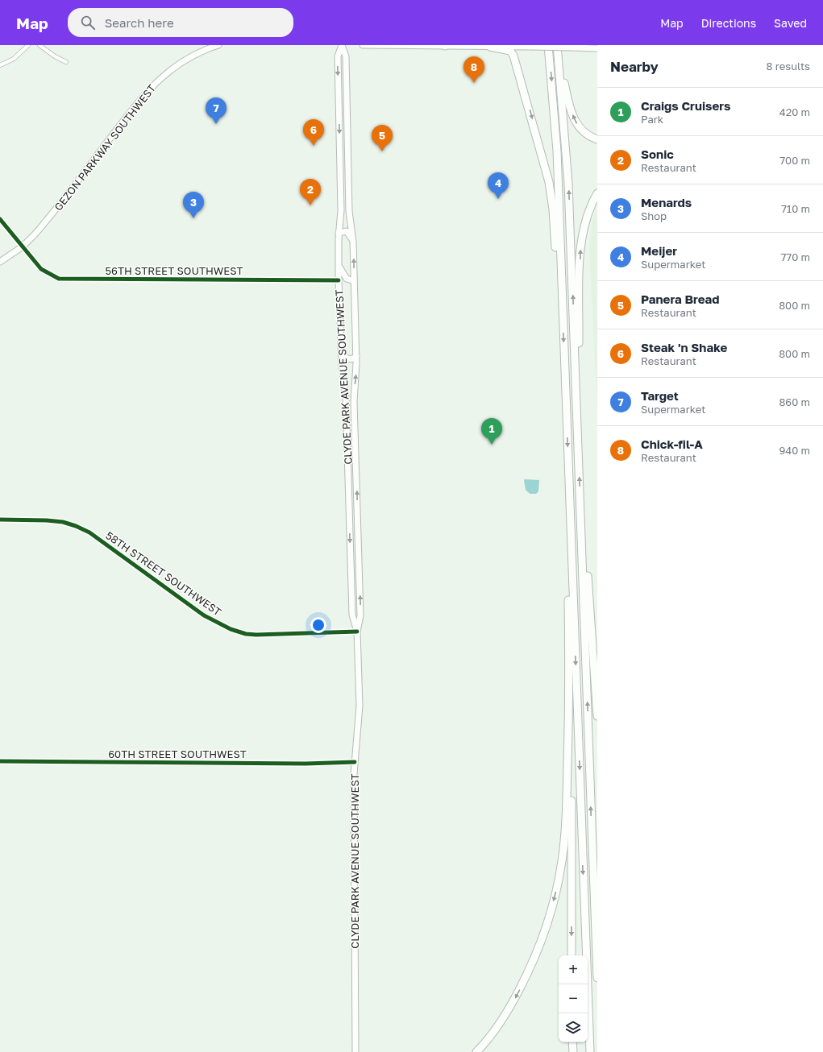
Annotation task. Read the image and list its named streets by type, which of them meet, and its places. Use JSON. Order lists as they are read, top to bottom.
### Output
{
  "streets": {
    "main road": ["GEZON PARKWAY SOUTHWEST", "CLYDE PARK AVENUE SOUTHWEST"],
    "street": ["56TH STREET SOUTHWEST", "58TH STREET SOUTHWEST", "60TH STREET SOUTHWEST"]
  },
  "crossings": [
    ["GEZON PARKWAY SOUTHWEST", "56TH STREET SOUTHWEST"],
    ["56TH STREET SOUTHWEST", "CLYDE PARK AVENUE SOUTHWEST"],
    ["CLYDE PARK AVENUE SOUTHWEST", "58TH STREET SOUTHWEST"],
    ["CLYDE PARK AVENUE SOUTHWEST", "60TH STREET SOUTHWEST"]
  ],
  "page": {
    "header": "Map",
    "search": "Search here",
    "nav": ["Map", "Directions", "Saved"],
    "heading": ["Nearby", "8 results"],
    "pins": [
      "8",
      "7",
      "6",
      "5",
      "4",
      "2",
      "3",
      "1"
    ],
    "list": [
      {
        "mark": "1",
        "name": "Craigs Cruisers",
        "note": "Park",
        "value": "420 m"
      },
      {
        "mark": "2",
        "name": "Sonic",
        "note": "Restaurant",
        "value": "700 m"
      },
      {
        "mark": "3",
        "name": "Menards",
        "note": "Shop",
        "value": "710 m"
      },
      {
        "mark": "4",
        "name": "Meijer",
        "note": "Supermarket",
        "value": "770 m"
      },
      {
        "mark": "5",
        "name": "Panera Bread",
        "note": "Restaurant",
        "value": "800 m"
      },
      {
        "mark": "6",
        "name": "Steak 'n Shake",
        "note": "Restaurant",
        "value": "800 m"
      },
      {
        "mark": "7",
        "name": "Target",
        "note": "Supermarket",
        "value": "860 m"
      },
      {
        "mark": "8",
        "name": "Chick-fil-A",
        "note": "Restaurant",
        "value": "940 m"
      }
    ],
    "map_buttons": ["+", "−"]
  }
}
